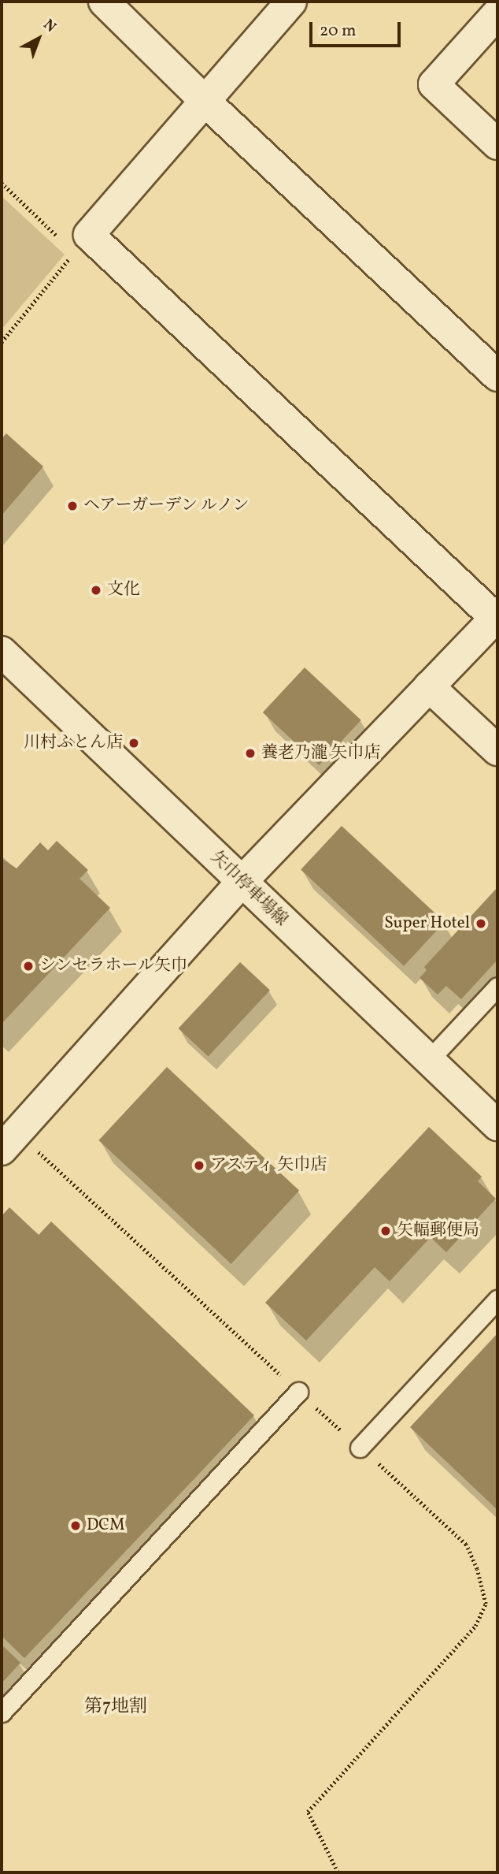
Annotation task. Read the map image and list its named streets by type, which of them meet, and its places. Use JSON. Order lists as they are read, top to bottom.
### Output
{
  "streets": {
    "street": ["矢巾停車場線"]
  },
  "districts": ["第7地割"],
  "places": [
    "ヘアーガーデン ルノン",
    "文化",
    "川村ふとん店",
    "養老乃瀧 矢巾店",
    "Super Hotel",
    "シンセラホール矢巾",
    "アスティ 矢巾店",
    "矢幅郵便局",
    "DCM"
  ],
  "scale_bar": "20 m",
  "north": "top right"
}
